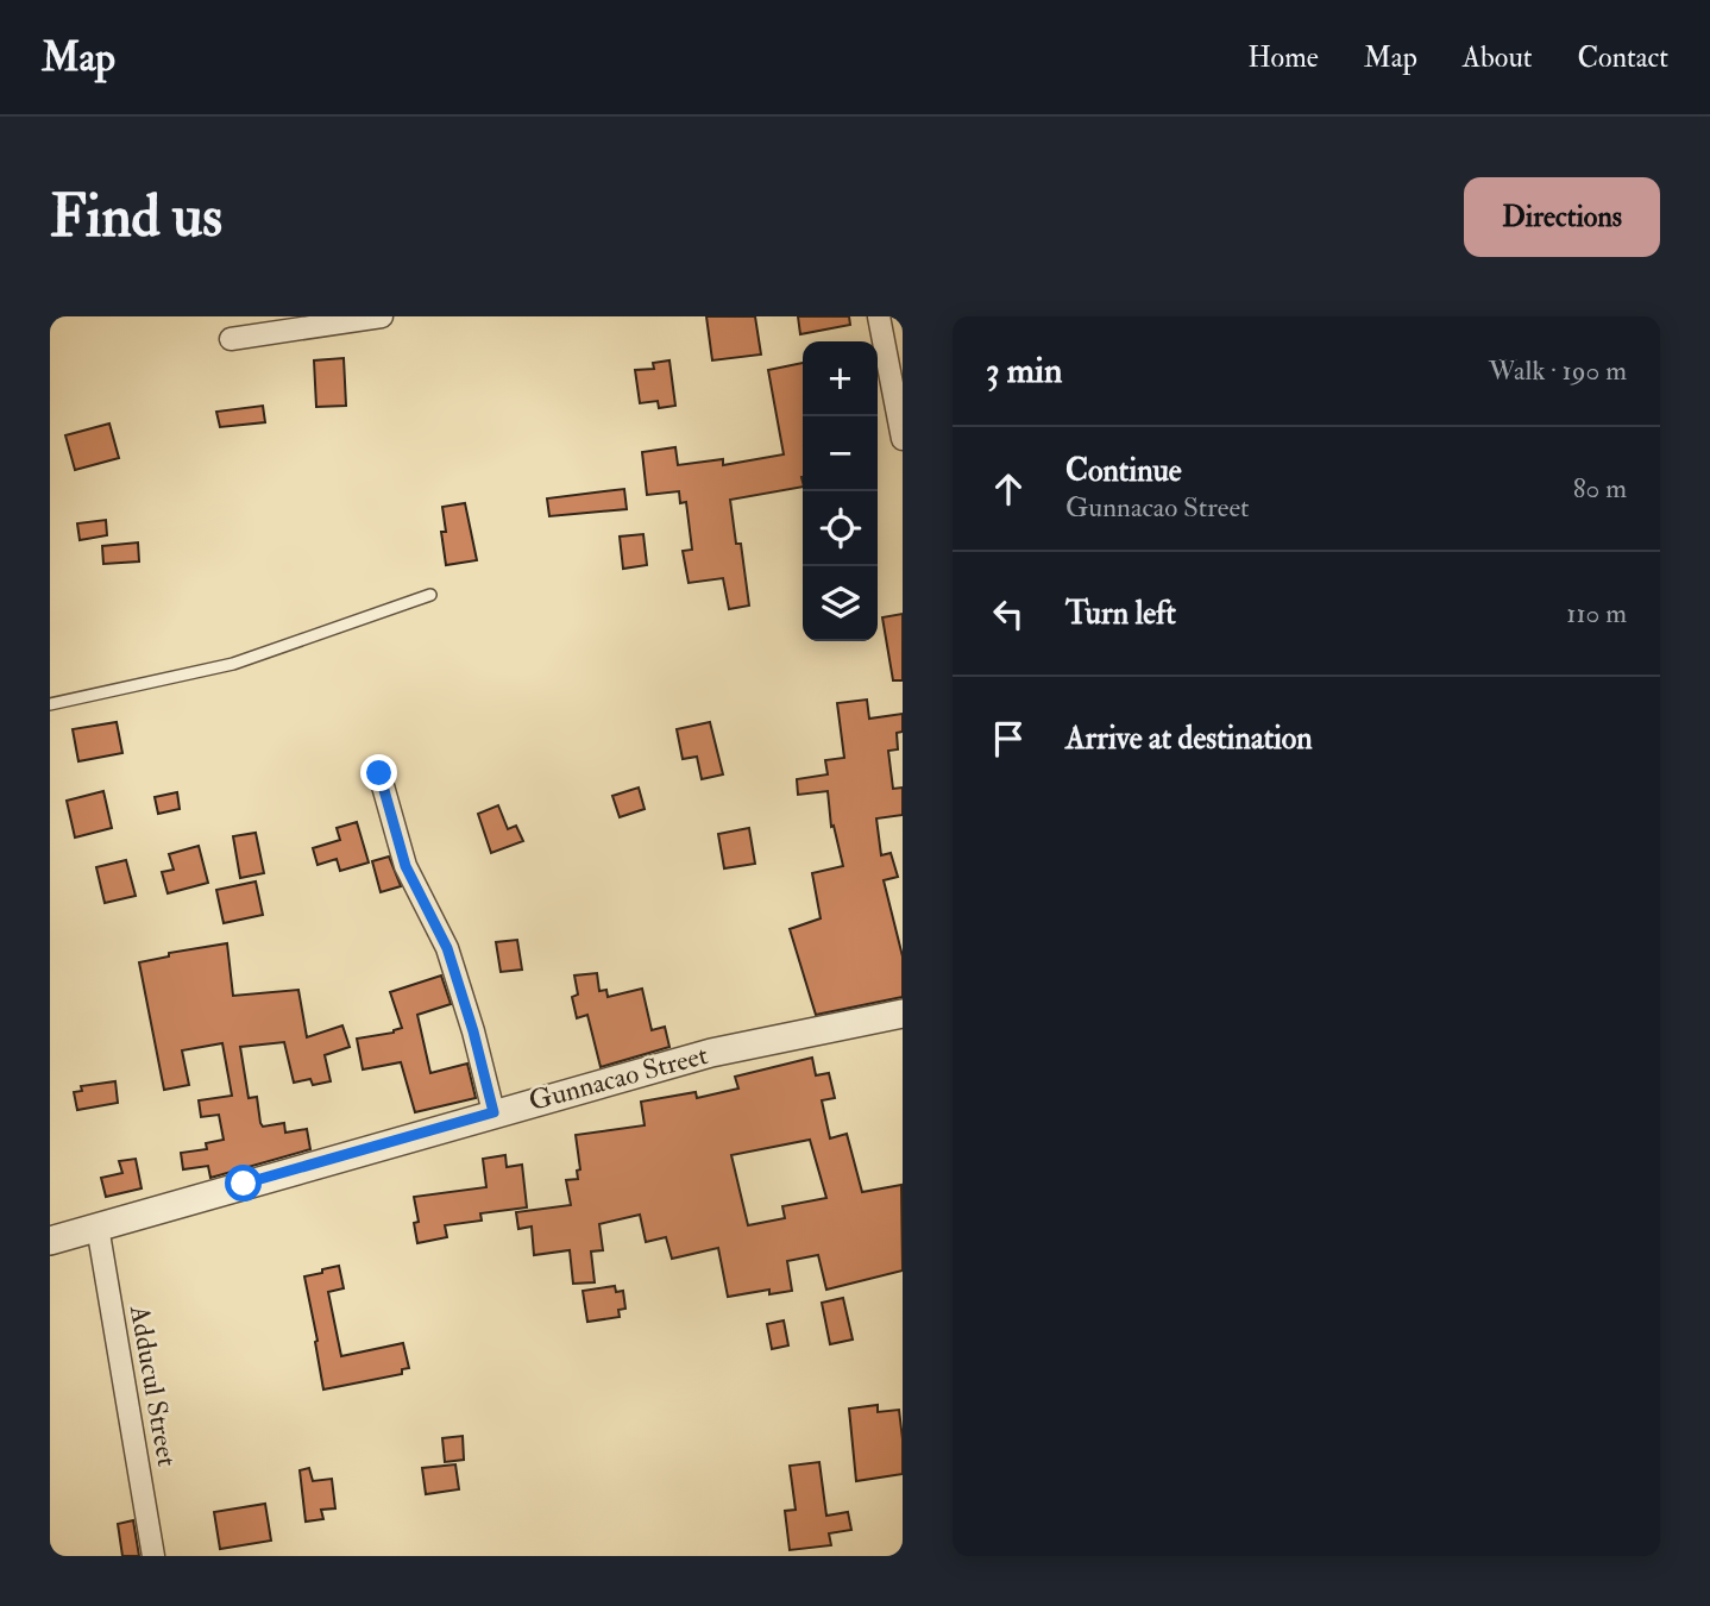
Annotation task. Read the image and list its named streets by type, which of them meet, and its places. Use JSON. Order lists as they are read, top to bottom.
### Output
{
  "streets": {
    "street": ["Gunnacao Street", "Adducul Street"]
  },
  "crossings": [
    ["Gunnacao Street", "Adducul Street"]
  ],
  "page": {
    "header": "Map",
    "nav": [
      "Home",
      "Map",
      "About",
      "Contact"
    ],
    "buttons": "Directions",
    "title": "Find us",
    "heading": ["3 min", "Walk · 190 m"],
    "map_buttons": ["+", "−"],
    "list": [
      ["Continue", "Gunnacao Street", "80 m"],
      ["Turn left", "110 m"],
      "Arrive at destination"
    ]
  }
}
